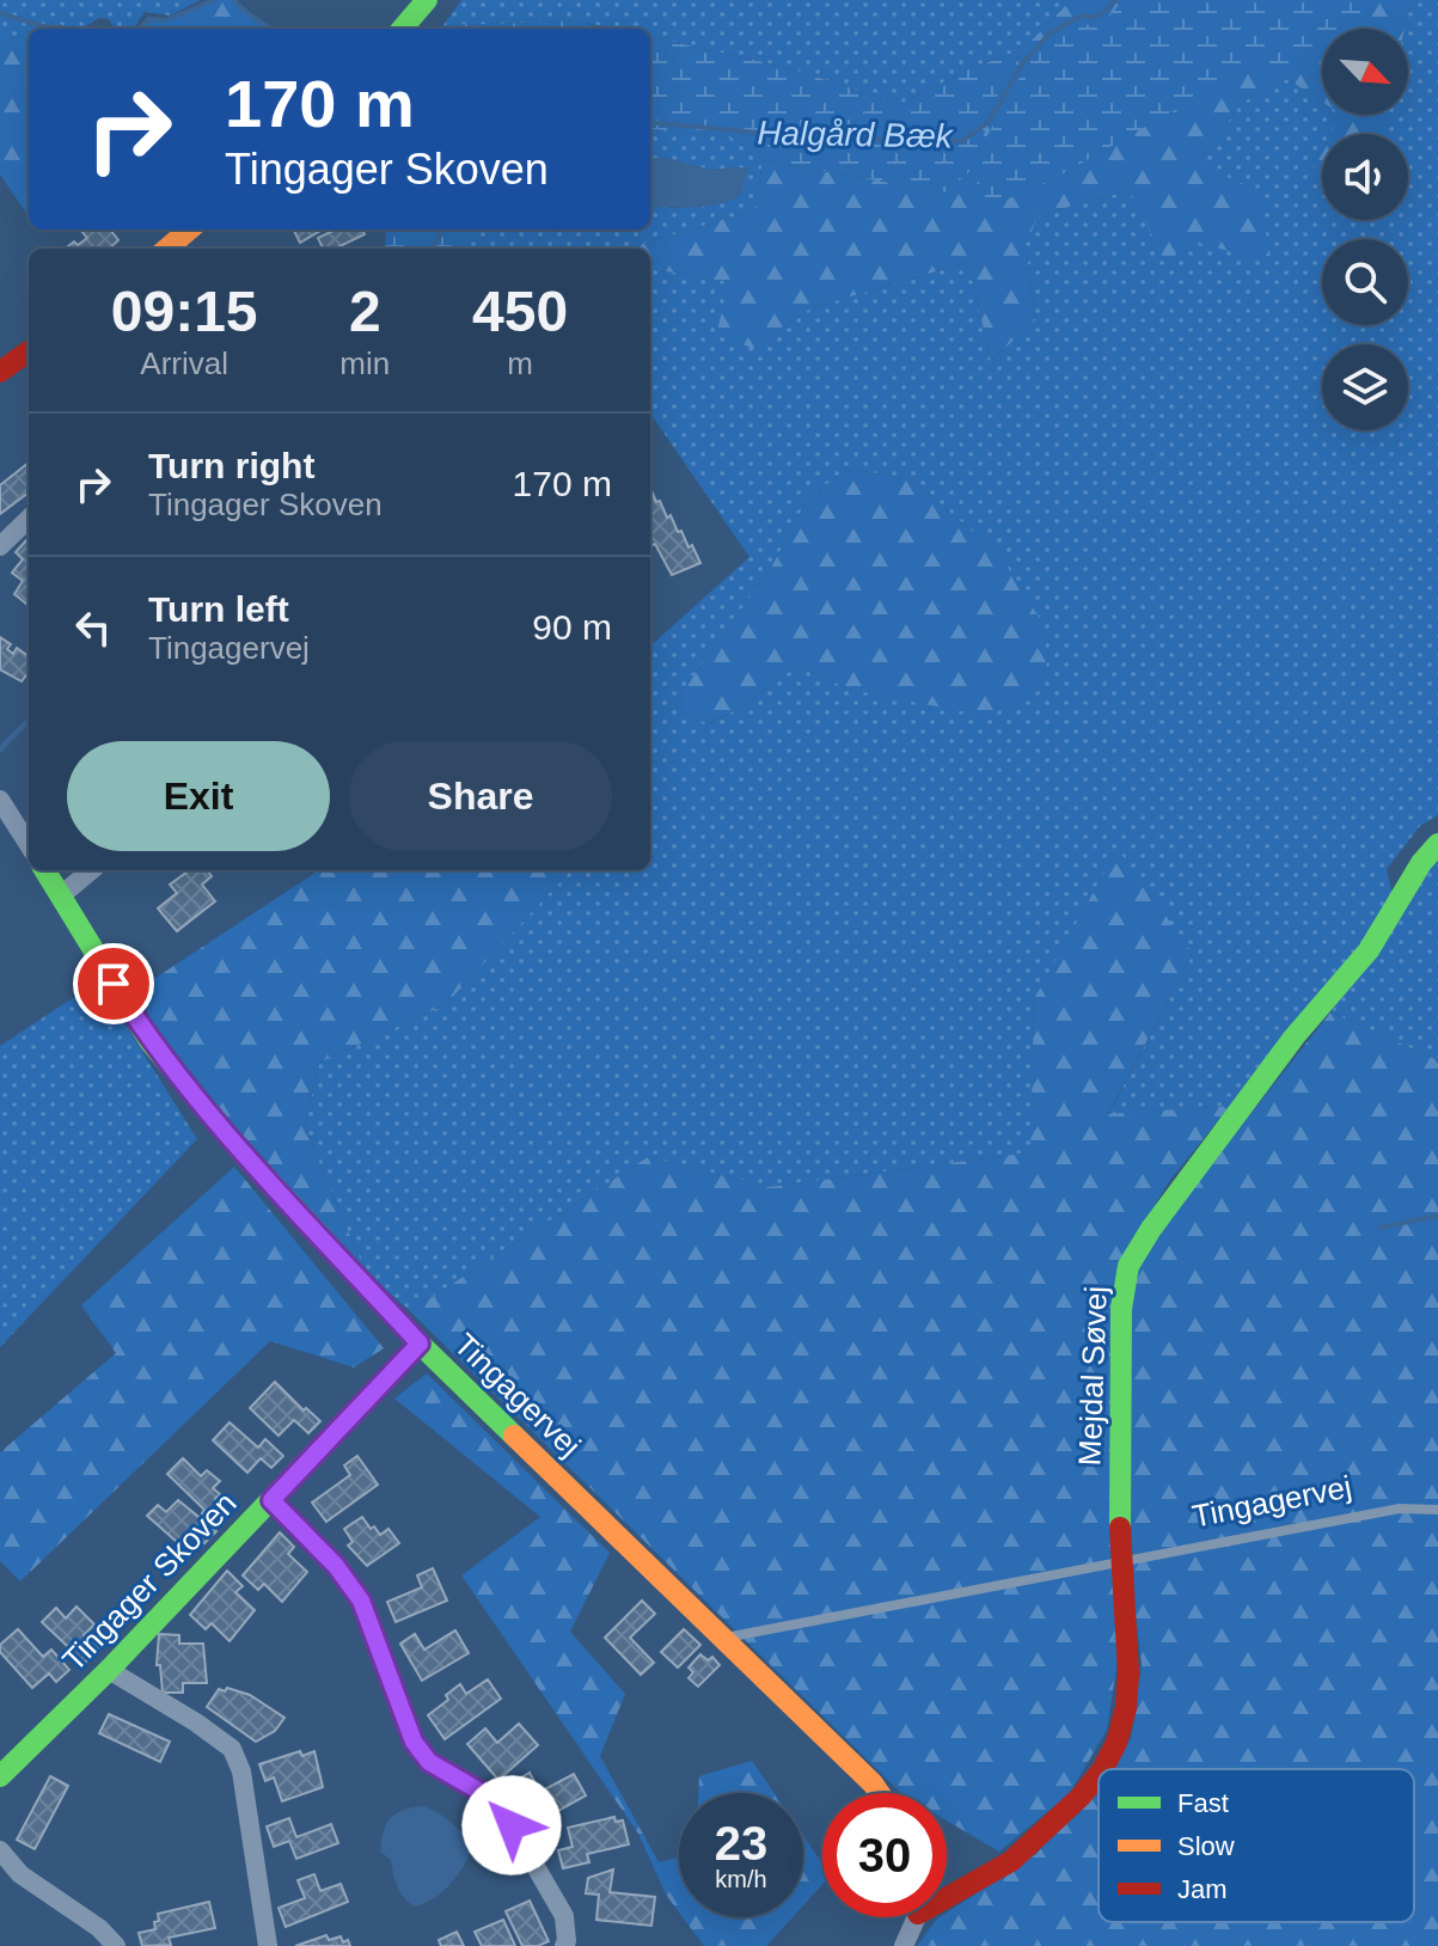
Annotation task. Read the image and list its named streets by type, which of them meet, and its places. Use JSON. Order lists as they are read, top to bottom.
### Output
{
  "streets": {
    "street": ["Mejdal Søvej", "Tingagervej", "Tingager Skoven"]
  },
  "crossings": [
    ["Mejdal Søvej", "Tingagervej"],
    ["Tingagervej", "Tingager Skoven"]
  ],
  "water": ["Halgård Bæk"],
  "legend": ["Fast", "Slow", "Jam"],
  "north": "bottom right",
  "page": {
    "turn": ["170 m", "Tingager Skoven"],
    "eta": [
      "09:15",
      "Arrival",
      "2",
      "min",
      "450",
      "m"
    ],
    "list": [
      {
        "name": "Turn right",
        "note": "Tingager Skoven",
        "value": "170 m"
      },
      {
        "name": "Turn left",
        "note": "Tingagervej",
        "value": "90 m"
      }
    ],
    "buttons": ["Exit", "Share"],
    "speed": "23 km/h",
    "limit": "30"
  }
}
